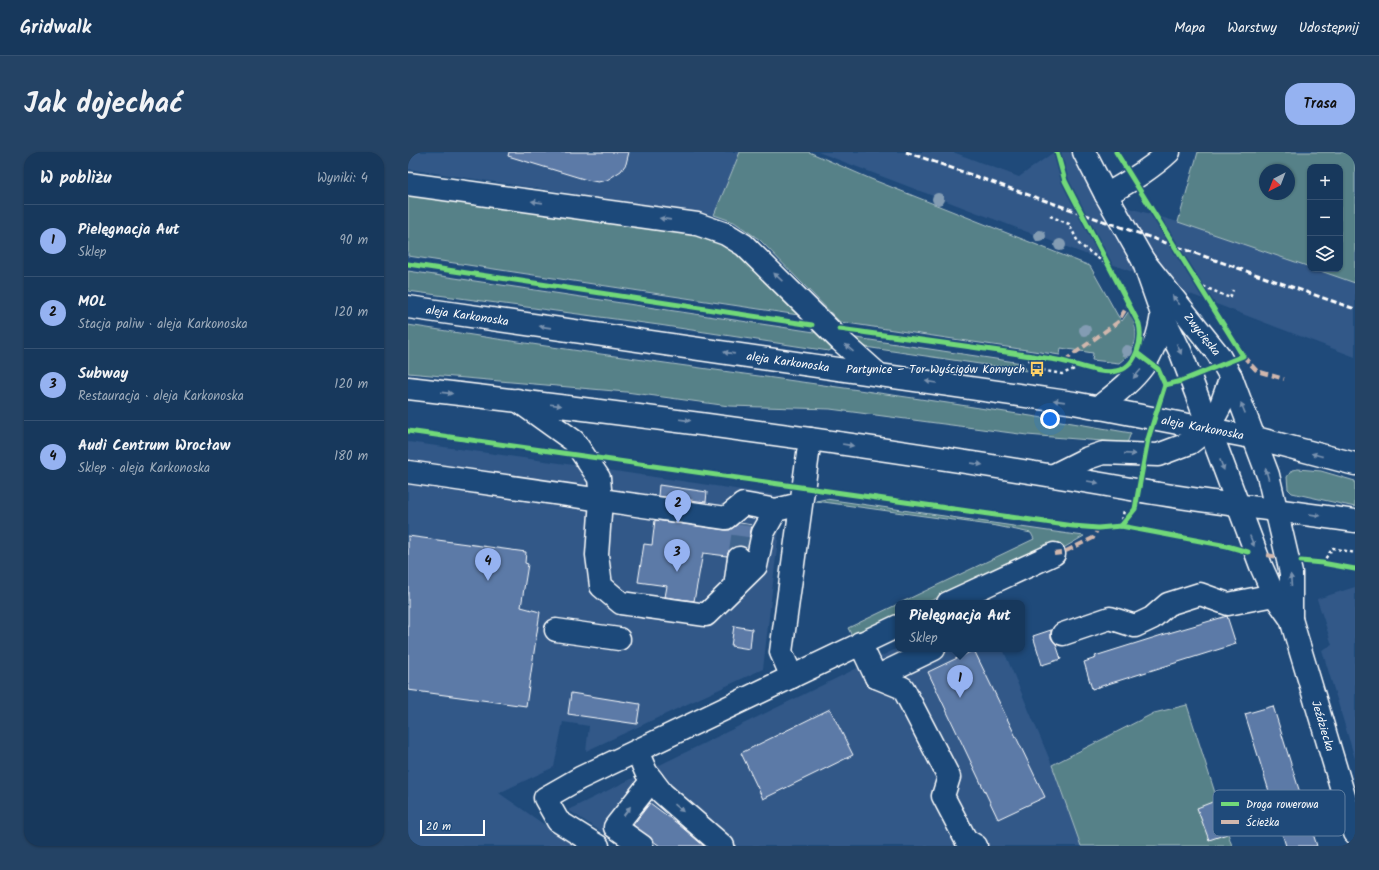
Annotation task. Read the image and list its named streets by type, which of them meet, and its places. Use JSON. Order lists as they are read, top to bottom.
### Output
{
  "streets": {
    "street": ["aleja Karkonoska", "Zwycięska", "Jeździecka"]
  },
  "crossings": [
    ["aleja Karkonoska", "Zwycięska"],
    ["Zwycięska", "Jeździecka"]
  ],
  "places": {
    "bus stop": ["Partynice – Tor Wyścigów Konnych"]
  },
  "legend": ["Droga rowerowa", "Ścieżka"],
  "scale_bar": "20 m",
  "north": "bottom left",
  "page": {
    "header": "Gridwalk",
    "nav": ["Mapa", "Warstwy", "Udostępnij"],
    "title": "Jak dojechać",
    "buttons": "Trasa",
    "heading": ["W pobliżu", "Wyniki: 4"],
    "map_buttons": ["+", "−"],
    "list": [
      {
        "mark": "1",
        "name": "Pielęgnacja Aut",
        "note": "Sklep",
        "value": "90 m"
      },
      {
        "mark": "2",
        "name": "MOL",
        "note": "Stacja paliw · aleja Karkonoska",
        "value": "120 m"
      },
      {
        "mark": "3",
        "name": "Subway",
        "note": "Restauracja · aleja Karkonoska",
        "value": "120 m"
      },
      {
        "mark": "4",
        "name": "Audi Centrum Wrocław",
        "note": "Sklep · aleja Karkonoska",
        "value": "180 m"
      }
    ],
    "pins": [
      "2",
      "3",
      "4",
      "1"
    ],
    "popup": ["Pielęgnacja Aut", "Sklep"],
    "scale": "20 m"
  }
}
